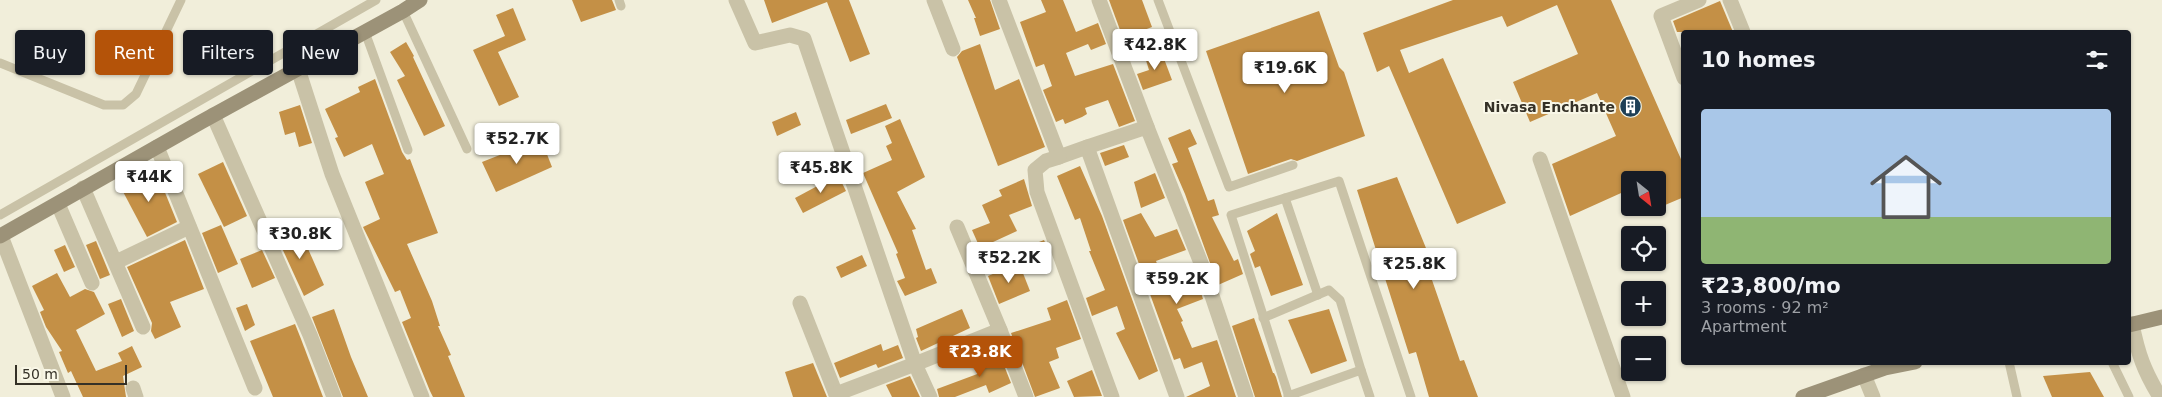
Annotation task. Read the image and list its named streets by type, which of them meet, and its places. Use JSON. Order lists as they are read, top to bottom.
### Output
{
  "places": {
    "building": ["Nivasa Enchante"]
  },
  "scale_bar": "50 m",
  "north": "bottom right",
  "page": {
    "price": [
      "₹42.8K",
      "₹19.6K",
      "₹52.7K",
      "₹45.8K",
      "₹44K",
      "₹30.8K",
      "₹52.2K",
      "₹25.8K",
      "₹59.2K",
      "₹23.8K"
    ],
    "chip": [
      "Buy",
      "Rent",
      "Filters",
      "New"
    ],
    "heading": "10 homes",
    "list": [
      {
        "name": "₹23,800/mo",
        "note": "3 rooms · 92 m² · Apartment"
      }
    ],
    "map_buttons": ["+", "−"],
    "scale": "50 m"
  }
}
